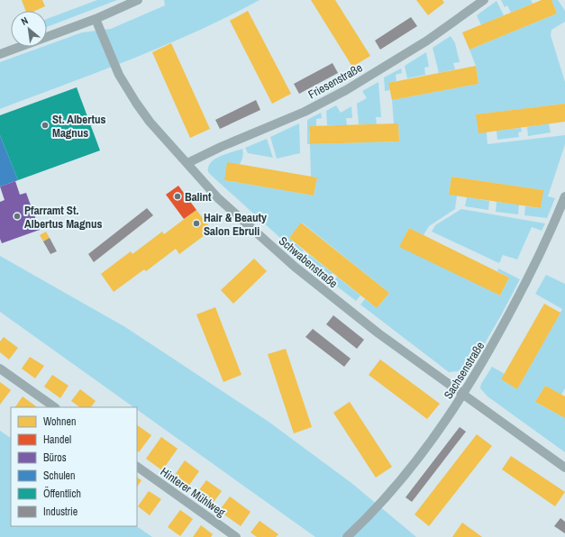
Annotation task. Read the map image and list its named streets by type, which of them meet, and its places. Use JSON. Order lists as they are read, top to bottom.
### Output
{
  "streets": {
    "street": [
      "Friesenstraße",
      "Schwabenstraße",
      "Sachsenstraße",
      "Hinterer Mühlweg"
    ]
  },
  "crossings": [
    ["Friesenstraße", "Schwabenstraße"],
    ["Schwabenstraße", "Sachsenstraße"]
  ],
  "places": [
    "St. Albertus Magnus",
    "Balint",
    "Pfarramt St. Albertus Magnus",
    "Hair & Beauty Salon Ebruli"
  ],
  "legend": [
    "Wohnen",
    "Handel",
    "Büros",
    "Schulen",
    "Öffentlich",
    "Industrie"
  ],
  "north": "top left"
}
